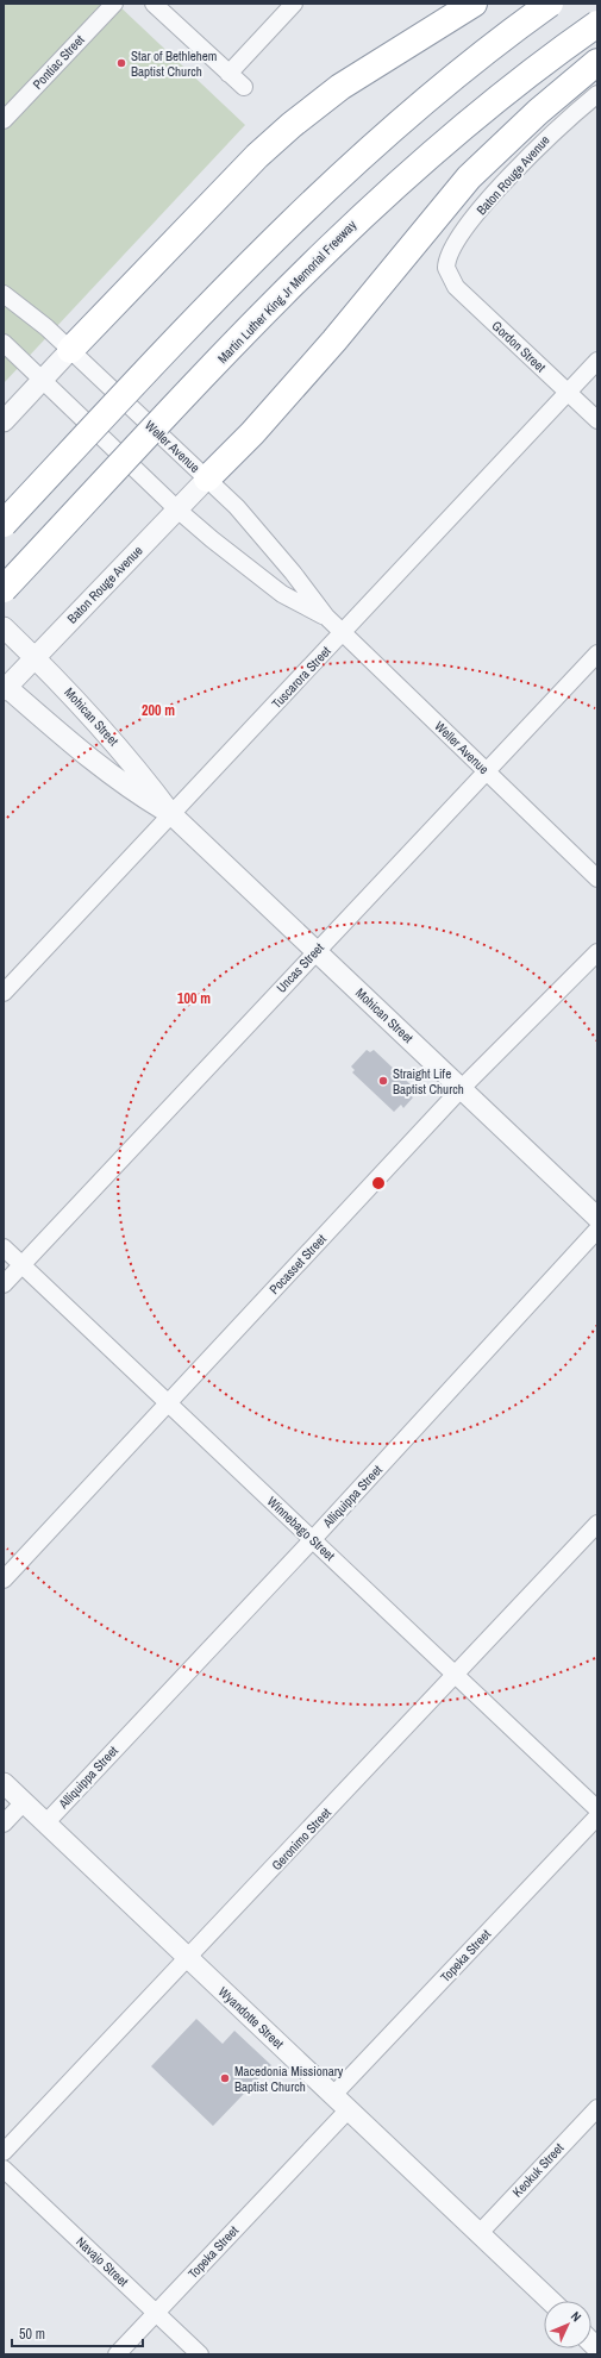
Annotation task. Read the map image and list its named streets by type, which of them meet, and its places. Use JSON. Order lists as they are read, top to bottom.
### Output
{
  "streets": {
    "highway": ["Martin Luther King Jr Memorial Freeway"],
    "street": [
      "Pontiac Street",
      "Baton Rouge Avenue",
      "Gordon Street",
      "Weller Avenue",
      "Tuscarora Street",
      "Mohican Street",
      "Uncas Street",
      "Pocasset Street",
      "Alliquippa Street",
      "Winnebago Street",
      "Geronimo Street",
      "Topeka Street",
      "Wyandotte Street",
      "Keokuk Street",
      "Navajo Street"
    ]
  },
  "crossings": [
    ["Baton Rouge Avenue", "Gordon Street"],
    ["Baton Rouge Avenue", "Weller Avenue"],
    ["Baton Rouge Avenue", "Mohican Street"],
    ["Gordon Street", "Tuscarora Street"],
    ["Weller Avenue", "Tuscarora Street"],
    ["Weller Avenue", "Uncas Street"],
    ["Tuscarora Street", "Mohican Street"],
    ["Mohican Street", "Uncas Street"],
    ["Mohican Street", "Pocasset Street"],
    ["Uncas Street", "Winnebago Street"],
    ["Pocasset Street", "Winnebago Street"],
    ["Alliquippa Street", "Winnebago Street"],
    ["Alliquippa Street", "Wyandotte Street"],
    ["Winnebago Street", "Geronimo Street"],
    ["Geronimo Street", "Wyandotte Street"],
    ["Topeka Street", "Wyandotte Street"],
    ["Topeka Street", "Navajo Street"],
    ["Wyandotte Street", "Keokuk Street"]
  ],
  "places": ["Star of Bethlehem Baptist Church", "Straight Life Baptist Church", "Macedonia Missionary Baptist Church"],
  "scale_bar": "50 m",
  "north": "top right",
  "rings": ["200 m", "100 m"]
}
